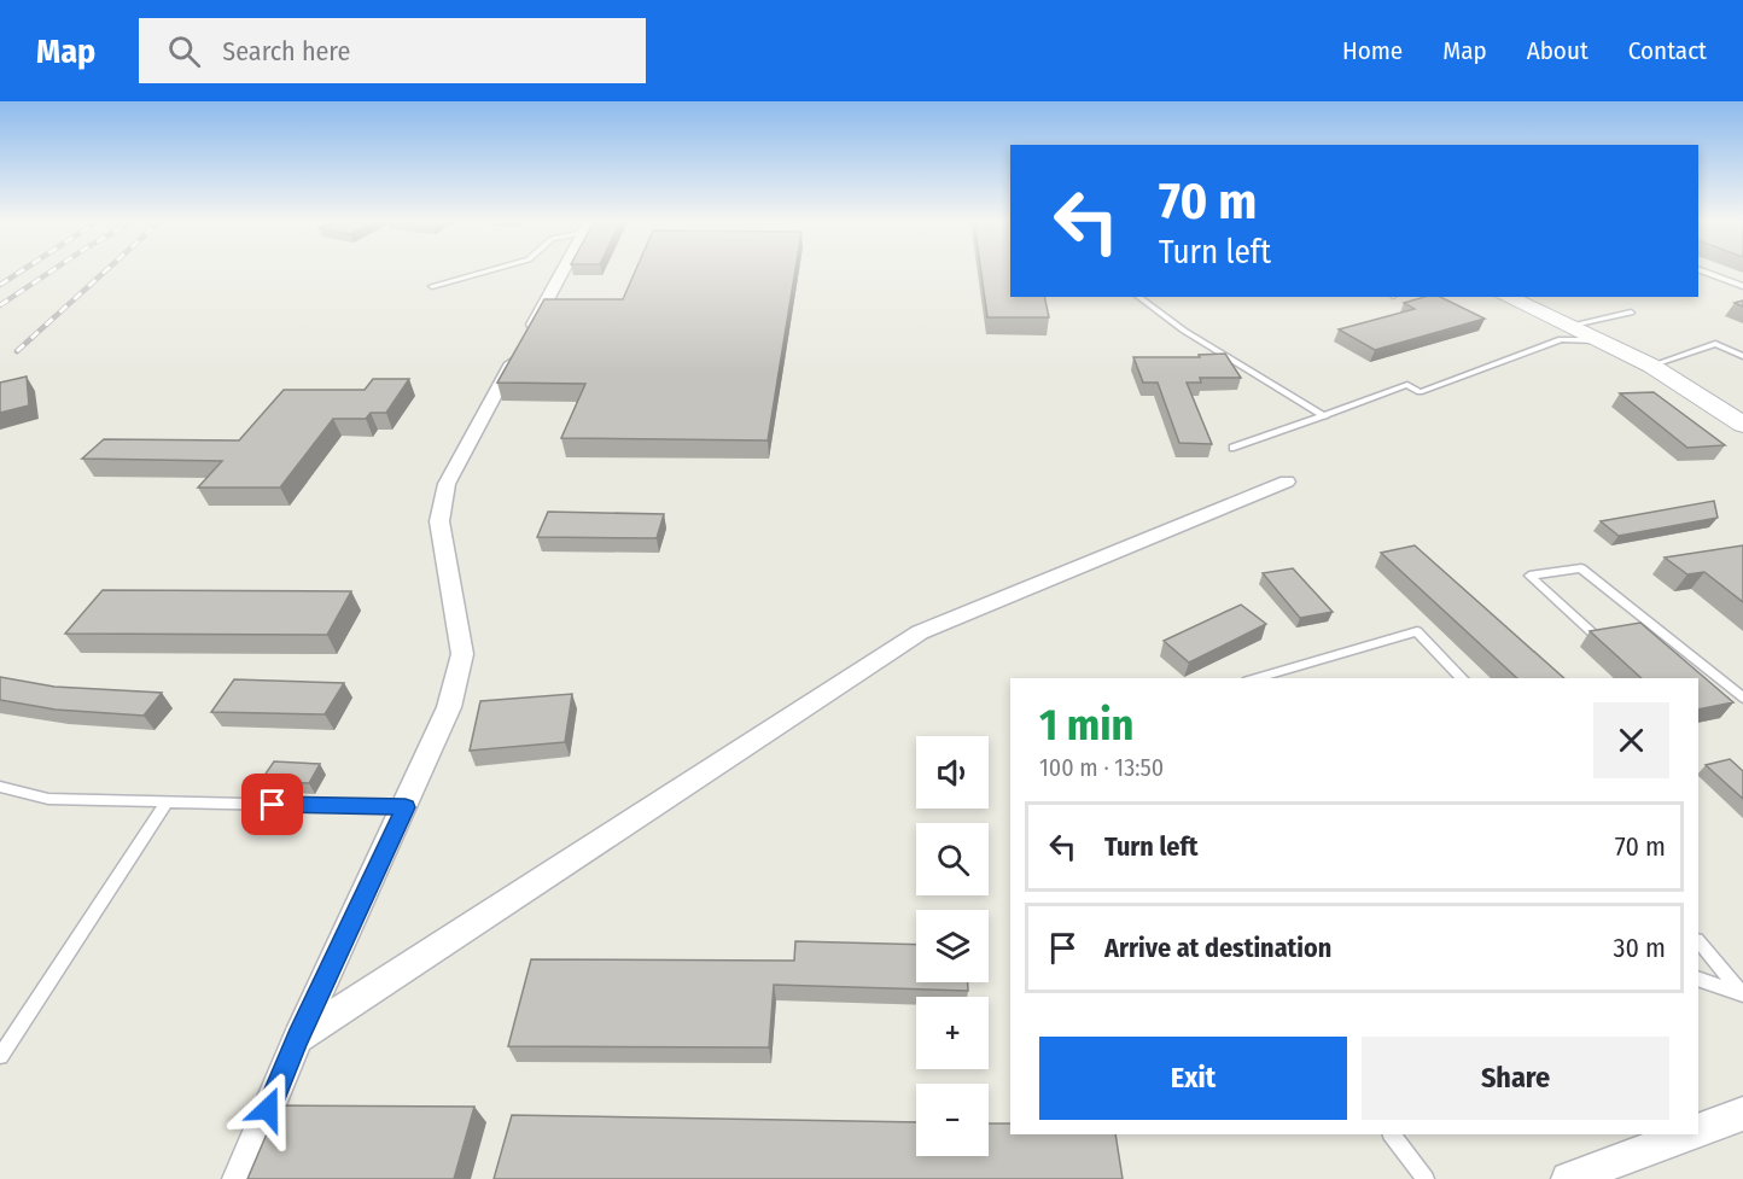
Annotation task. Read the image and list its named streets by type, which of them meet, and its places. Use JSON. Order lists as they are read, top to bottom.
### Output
{
  "page": {
    "header": "Map",
    "search": "Search here",
    "nav": [
      "Home",
      "Map",
      "About",
      "Contact"
    ],
    "turn": ["70 m", "Turn left"],
    "heading": ["1 min", "100 m · 13:50"],
    "map_buttons": ["+", "−"],
    "list": [
      {
        "name": "Turn left",
        "value": "70 m"
      },
      {
        "name": "Arrive at destination",
        "value": "30 m"
      }
    ],
    "buttons": ["Exit", "Share"]
  }
}
